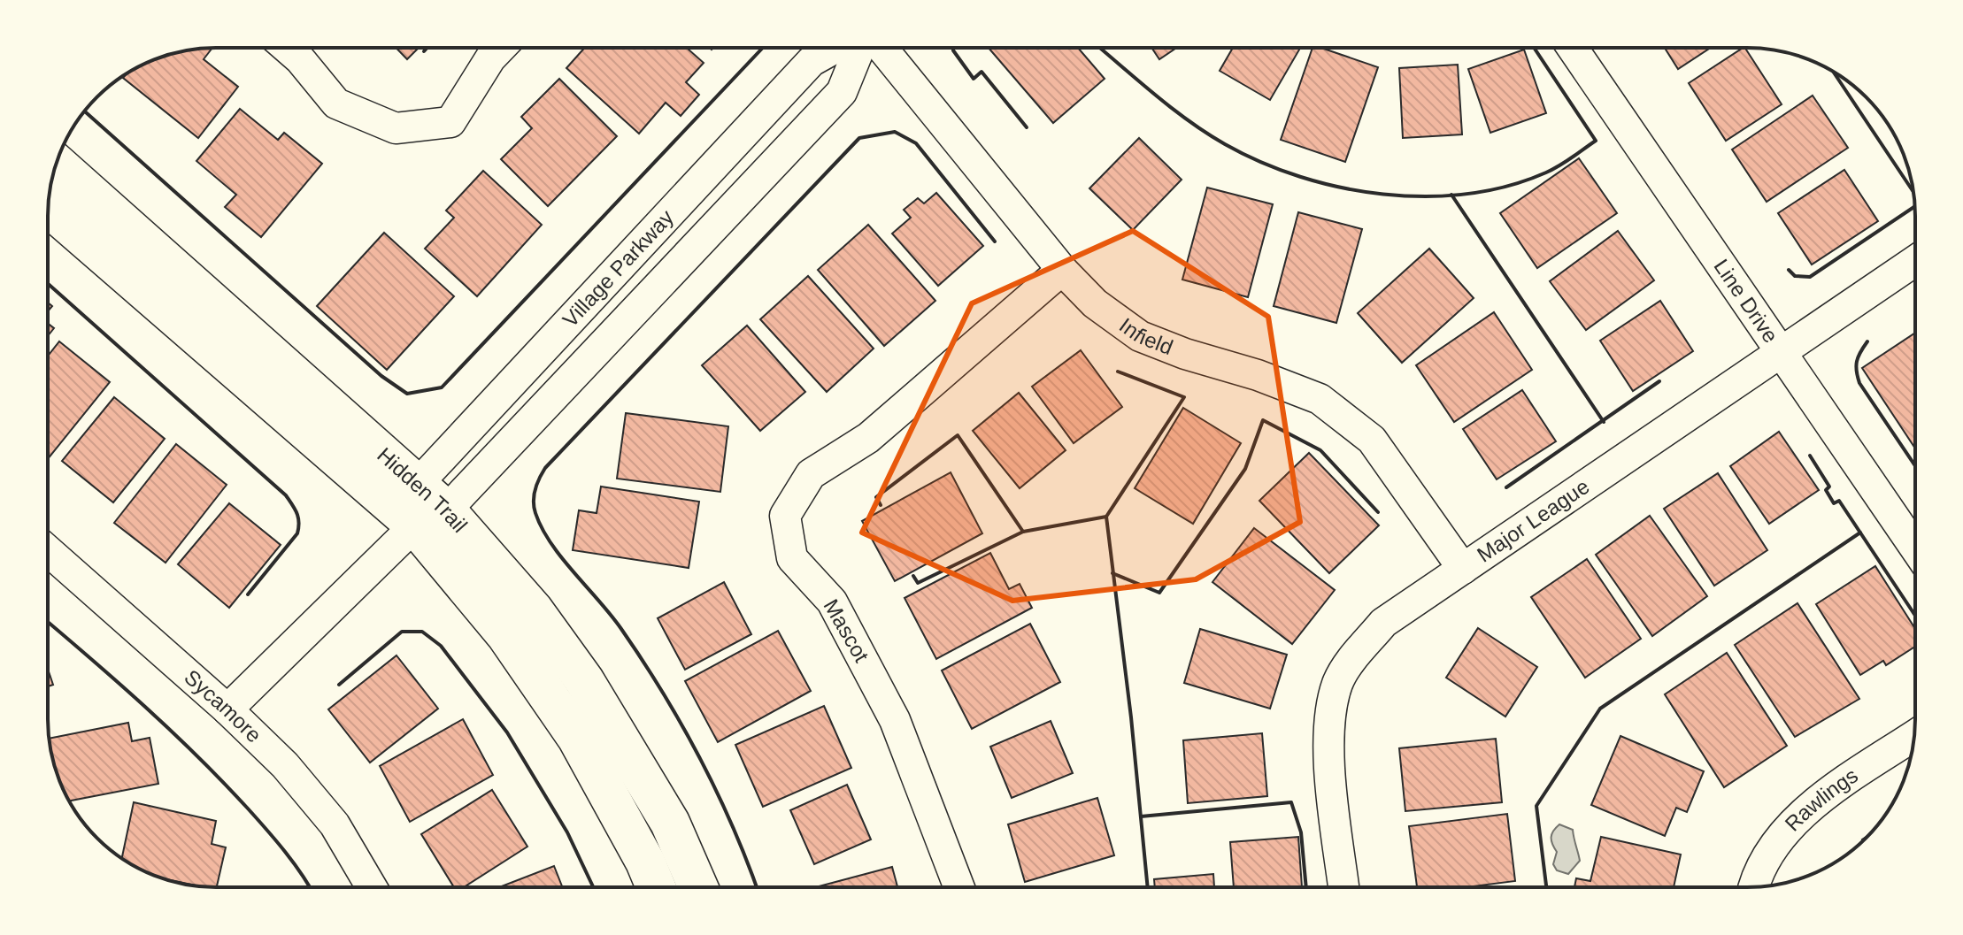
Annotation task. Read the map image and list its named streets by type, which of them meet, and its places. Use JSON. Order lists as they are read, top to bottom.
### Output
{
  "streets": {
    "street": [
      "Village Parkway",
      "Line Drive",
      "Infield",
      "Hidden Trail",
      "Major League",
      "Mascot",
      "Sycamore",
      "Rawlings"
    ]
  },
  "crossings": [
    ["Village Parkway", "Hidden Trail"],
    ["Village Parkway", "Sycamore"],
    ["Line Drive", "Major League"],
    ["Infield", "Major League"],
    ["Infield", "Mascot"]
  ]
}
